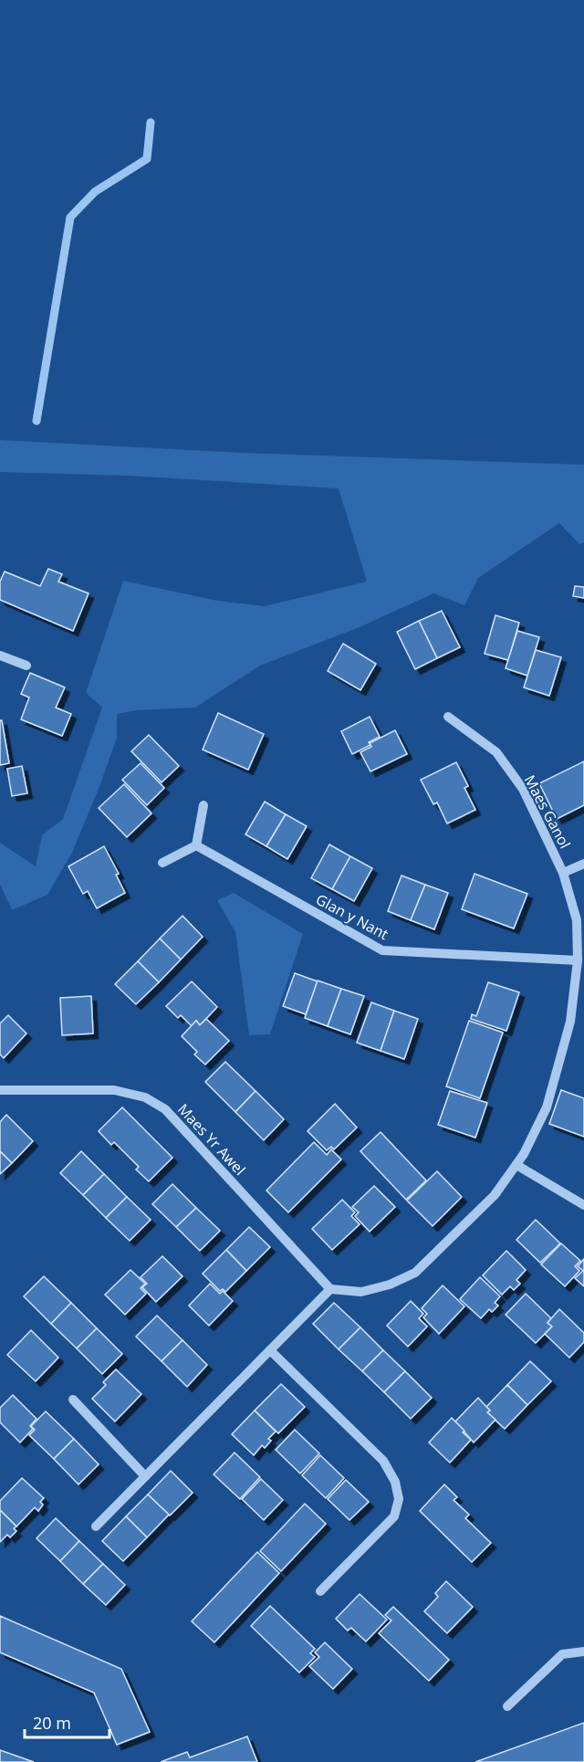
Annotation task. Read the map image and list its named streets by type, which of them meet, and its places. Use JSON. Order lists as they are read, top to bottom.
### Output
{
  "streets": {
    "street": ["Maes Ganol", "Glan y Nant", "Maes Yr Awel"]
  },
  "crossings": [
    ["Maes Ganol", "Glan y Nant"]
  ],
  "scale_bar": "20 m"
}
